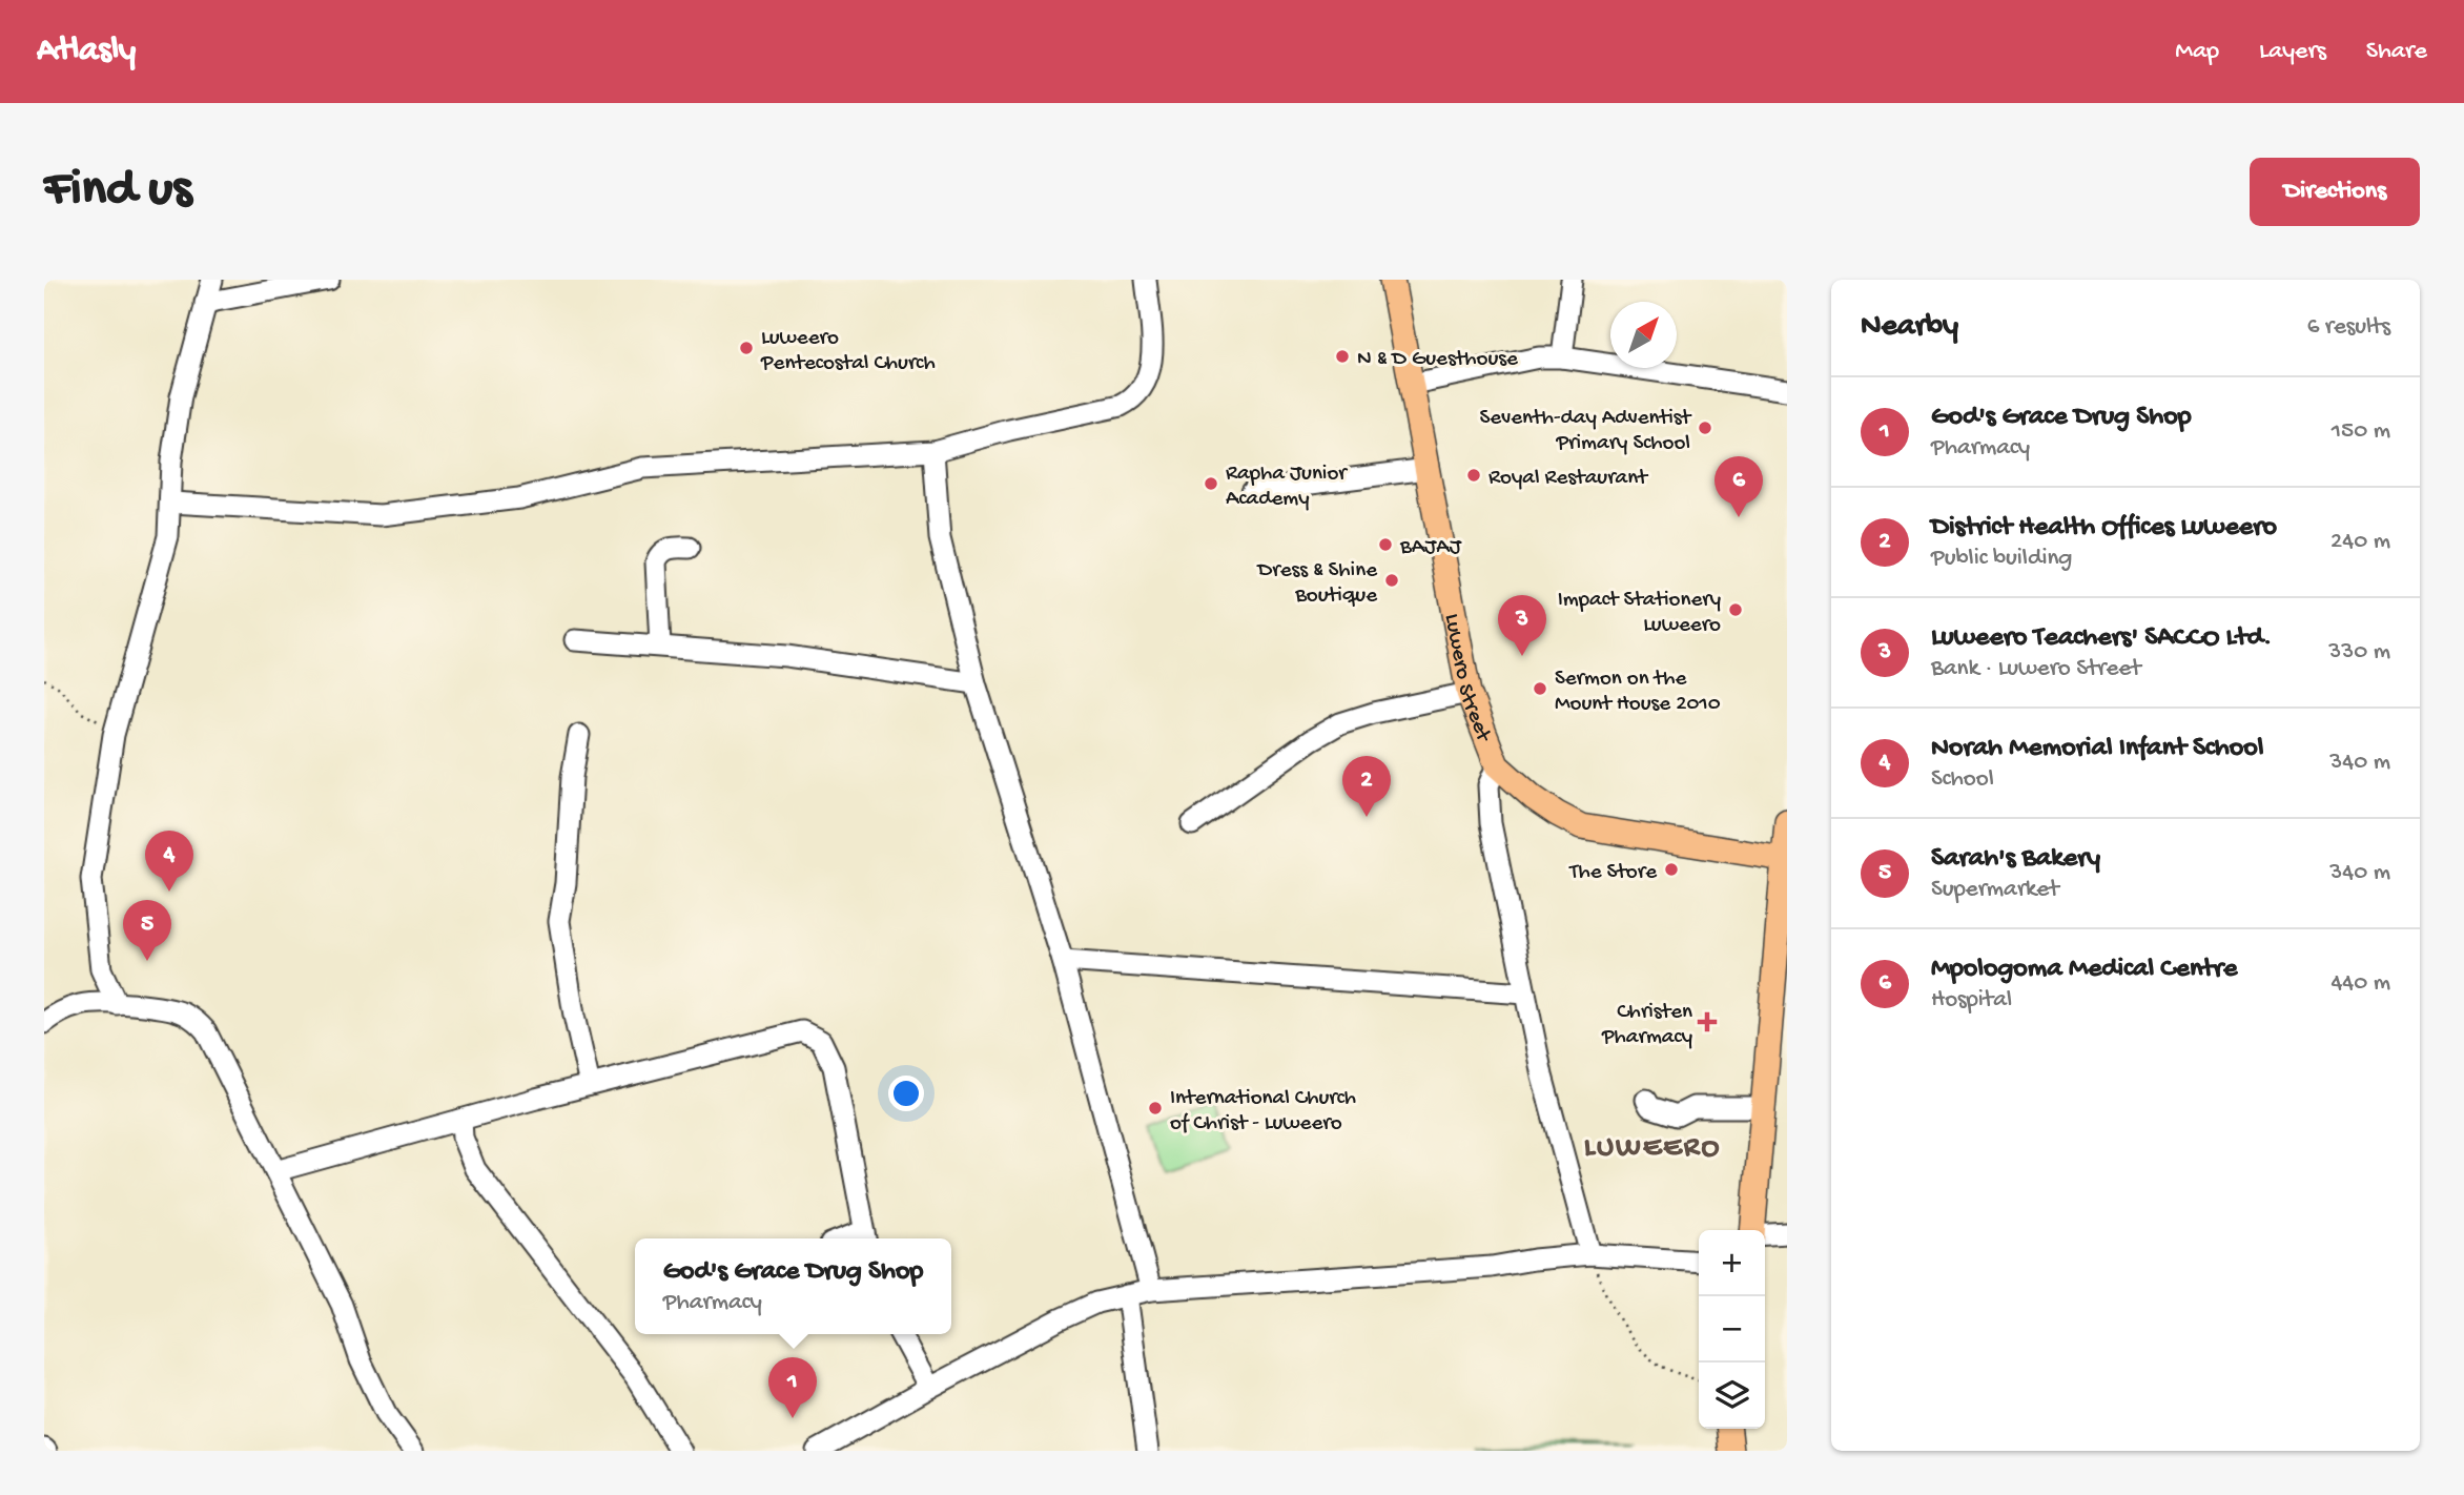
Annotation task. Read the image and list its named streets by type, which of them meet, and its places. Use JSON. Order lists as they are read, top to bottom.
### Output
{
  "streets": {
    "main road": ["Luwero Street"]
  },
  "districts": ["LUWEERO"],
  "places": {
    "other": [
      "Luweero Pentecostal Church",
      "N & D Guesthouse",
      "Seventh-day Adventist Primary School",
      "Royal Restaurant",
      "Rapha Junior Academy",
      "BAJAJ",
      "Dress & Shine Boutique",
      "Impact Stationery Luweero",
      "Sermon on the Mount House 2010",
      "The Store",
      "International Church of Christ - Luweero"
    ],
    "health": ["Christen Pharmacy"]
  },
  "north": "top right",
  "page": {
    "header": "Atlasly",
    "nav": ["Map", "Layers", "Share"],
    "buttons": "Directions",
    "title": "Find us",
    "heading": ["Nearby", "6 results"],
    "list": [
      {
        "mark": "1",
        "name": "God's Grace Drug Shop",
        "note": "Pharmacy",
        "value": "150 m"
      },
      {
        "mark": "2",
        "name": "District Health Offices Luweero",
        "note": "Public building",
        "value": "240 m"
      },
      {
        "mark": "3",
        "name": "Luweero Teachers' SACCO Ltd.",
        "note": "Bank · Luwero Street",
        "value": "330 m"
      },
      {
        "mark": "4",
        "name": "Norah Memorial Infant School",
        "note": "School",
        "value": "340 m"
      },
      {
        "mark": "5",
        "name": "Sarah's Bakery",
        "note": "Supermarket",
        "value": "340 m"
      },
      {
        "mark": "6",
        "name": "Mpologoma Medical Centre",
        "note": "Hospital",
        "value": "440 m"
      }
    ],
    "pins": [
      "6",
      "3",
      "2",
      "4",
      "5",
      "1"
    ],
    "map_buttons": ["+", "−"],
    "popup": ["God's Grace Drug Shop", "Pharmacy"]
  }
}
